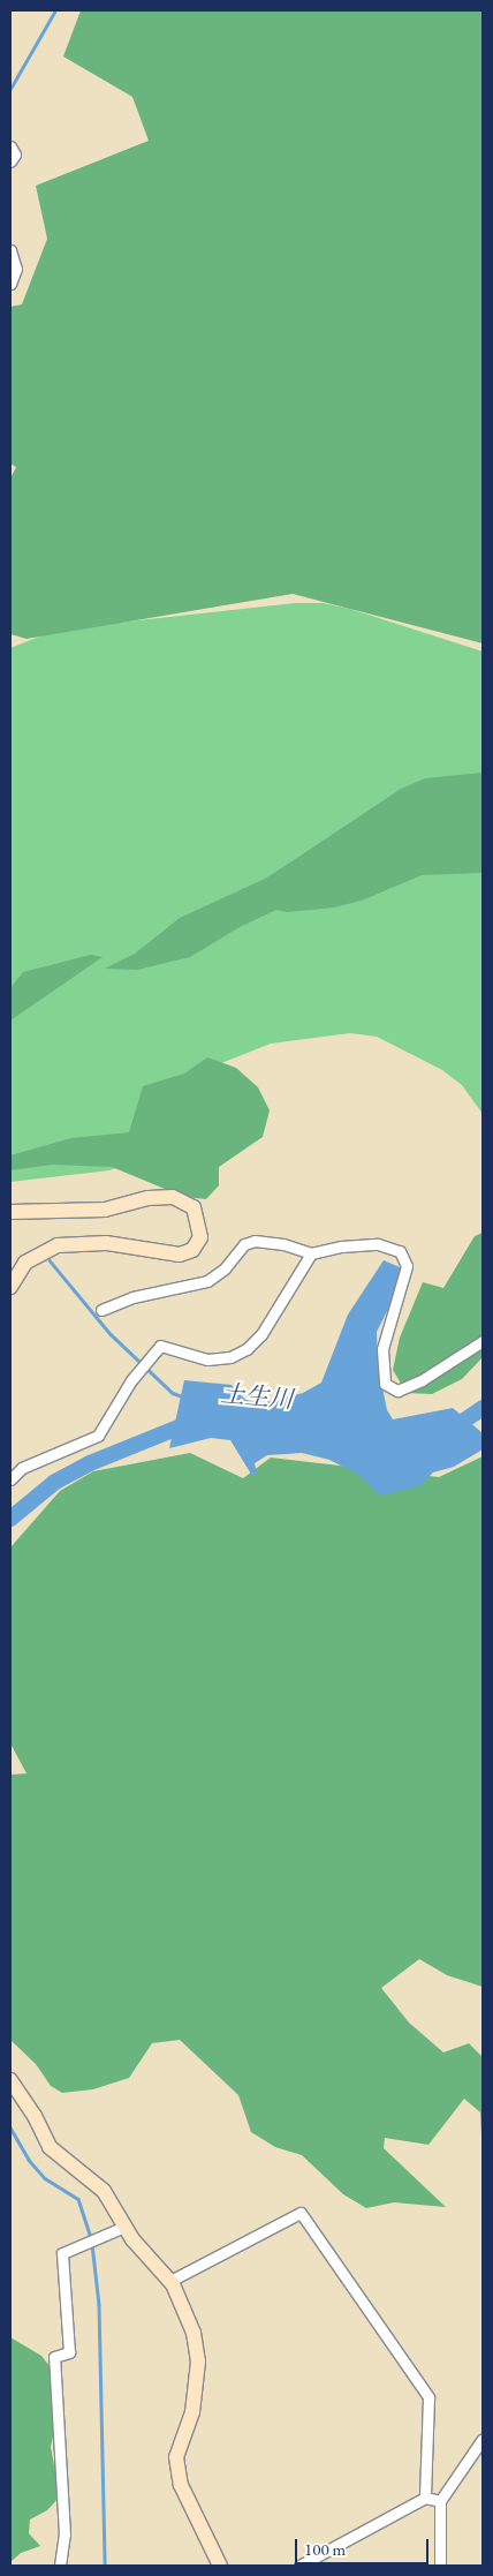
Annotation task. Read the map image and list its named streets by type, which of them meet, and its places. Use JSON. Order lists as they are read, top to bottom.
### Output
{
  "water": ["土生川"],
  "scale_bar": "100 m"
}
